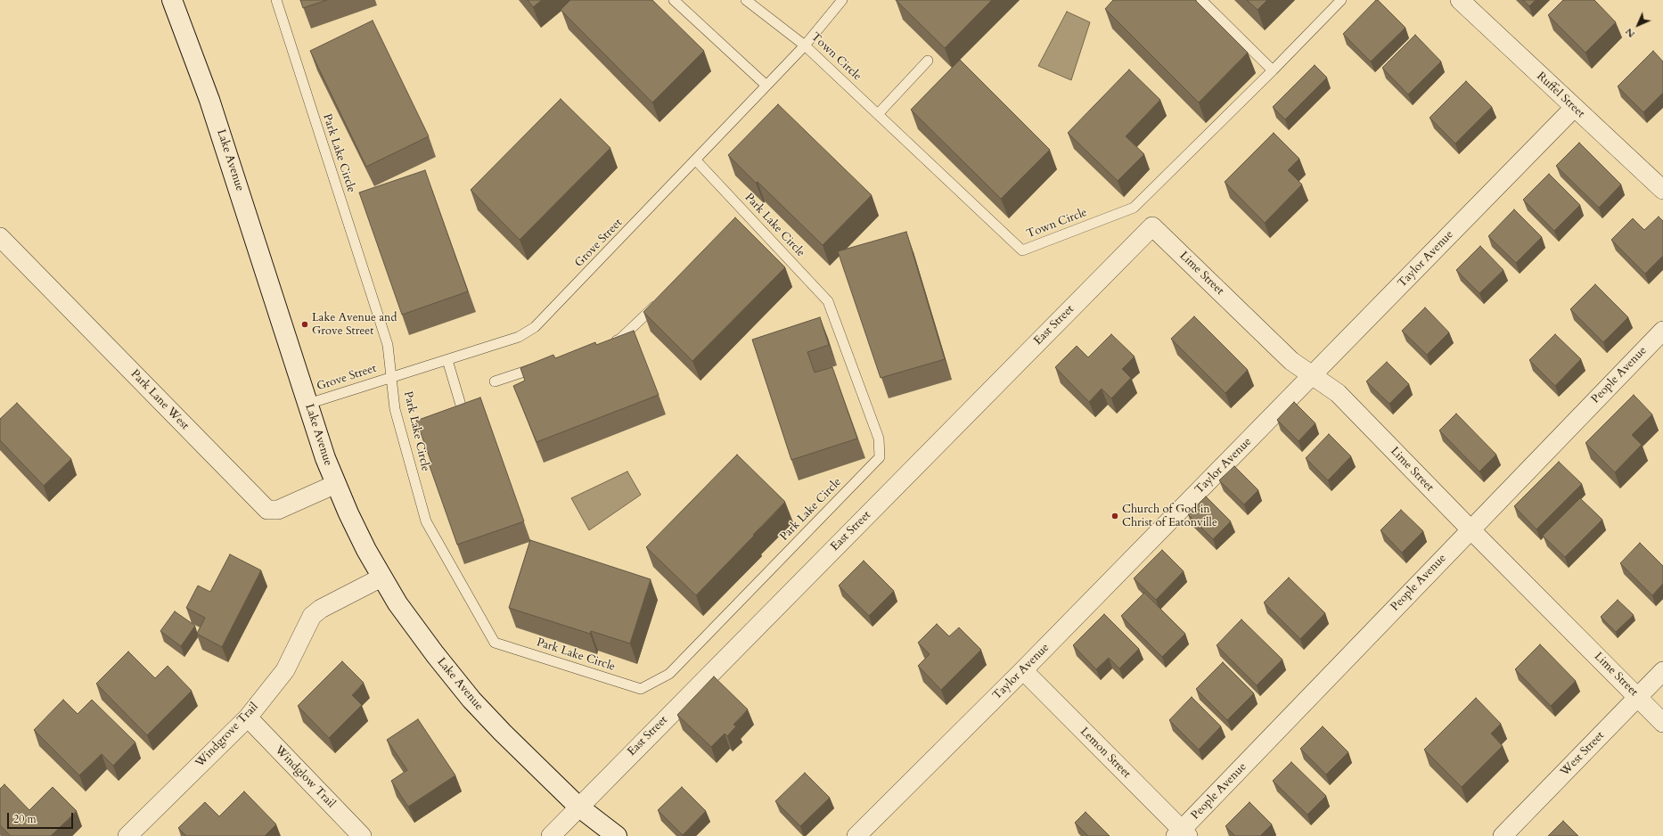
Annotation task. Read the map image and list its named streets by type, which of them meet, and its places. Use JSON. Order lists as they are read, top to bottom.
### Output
{
  "streets": {
    "main road": ["Lake Avenue"],
    "street": [
      "Ruffel Street",
      "Taylor Avenue",
      "Lime Street",
      "East Street",
      "People Avenue",
      "Park Lane West",
      "Windgrove Trail",
      "Lemon Street",
      "West Street",
      "Windglow Trail"
    ],
    "lane": ["Town Circle", "Park Lake Circle", "Grove Street"]
  },
  "crossings": [
    ["Town Circle", "Grove Street"],
    ["Ruffel Street", "Taylor Avenue"],
    ["Park Lake Circle", "Grove Street"],
    ["Lake Avenue", "Grove Street"],
    ["Lake Avenue", "East Street"],
    ["Lake Avenue", "Park Lane West"],
    ["Lake Avenue", "Windgrove Trail"],
    ["Taylor Avenue", "Lime Street"],
    ["Taylor Avenue", "Lemon Street"],
    ["Lime Street", "East Street"],
    ["Lime Street", "People Avenue"],
    ["Lime Street", "West Street"],
    ["People Avenue", "Lemon Street"],
    ["Windgrove Trail", "Windglow Trail"]
  ],
  "places": ["Lake Avenue and Grove Street", "Church of God in Christ of Eatonville"],
  "scale_bar": "20 m",
  "north": "bottom left"
}
